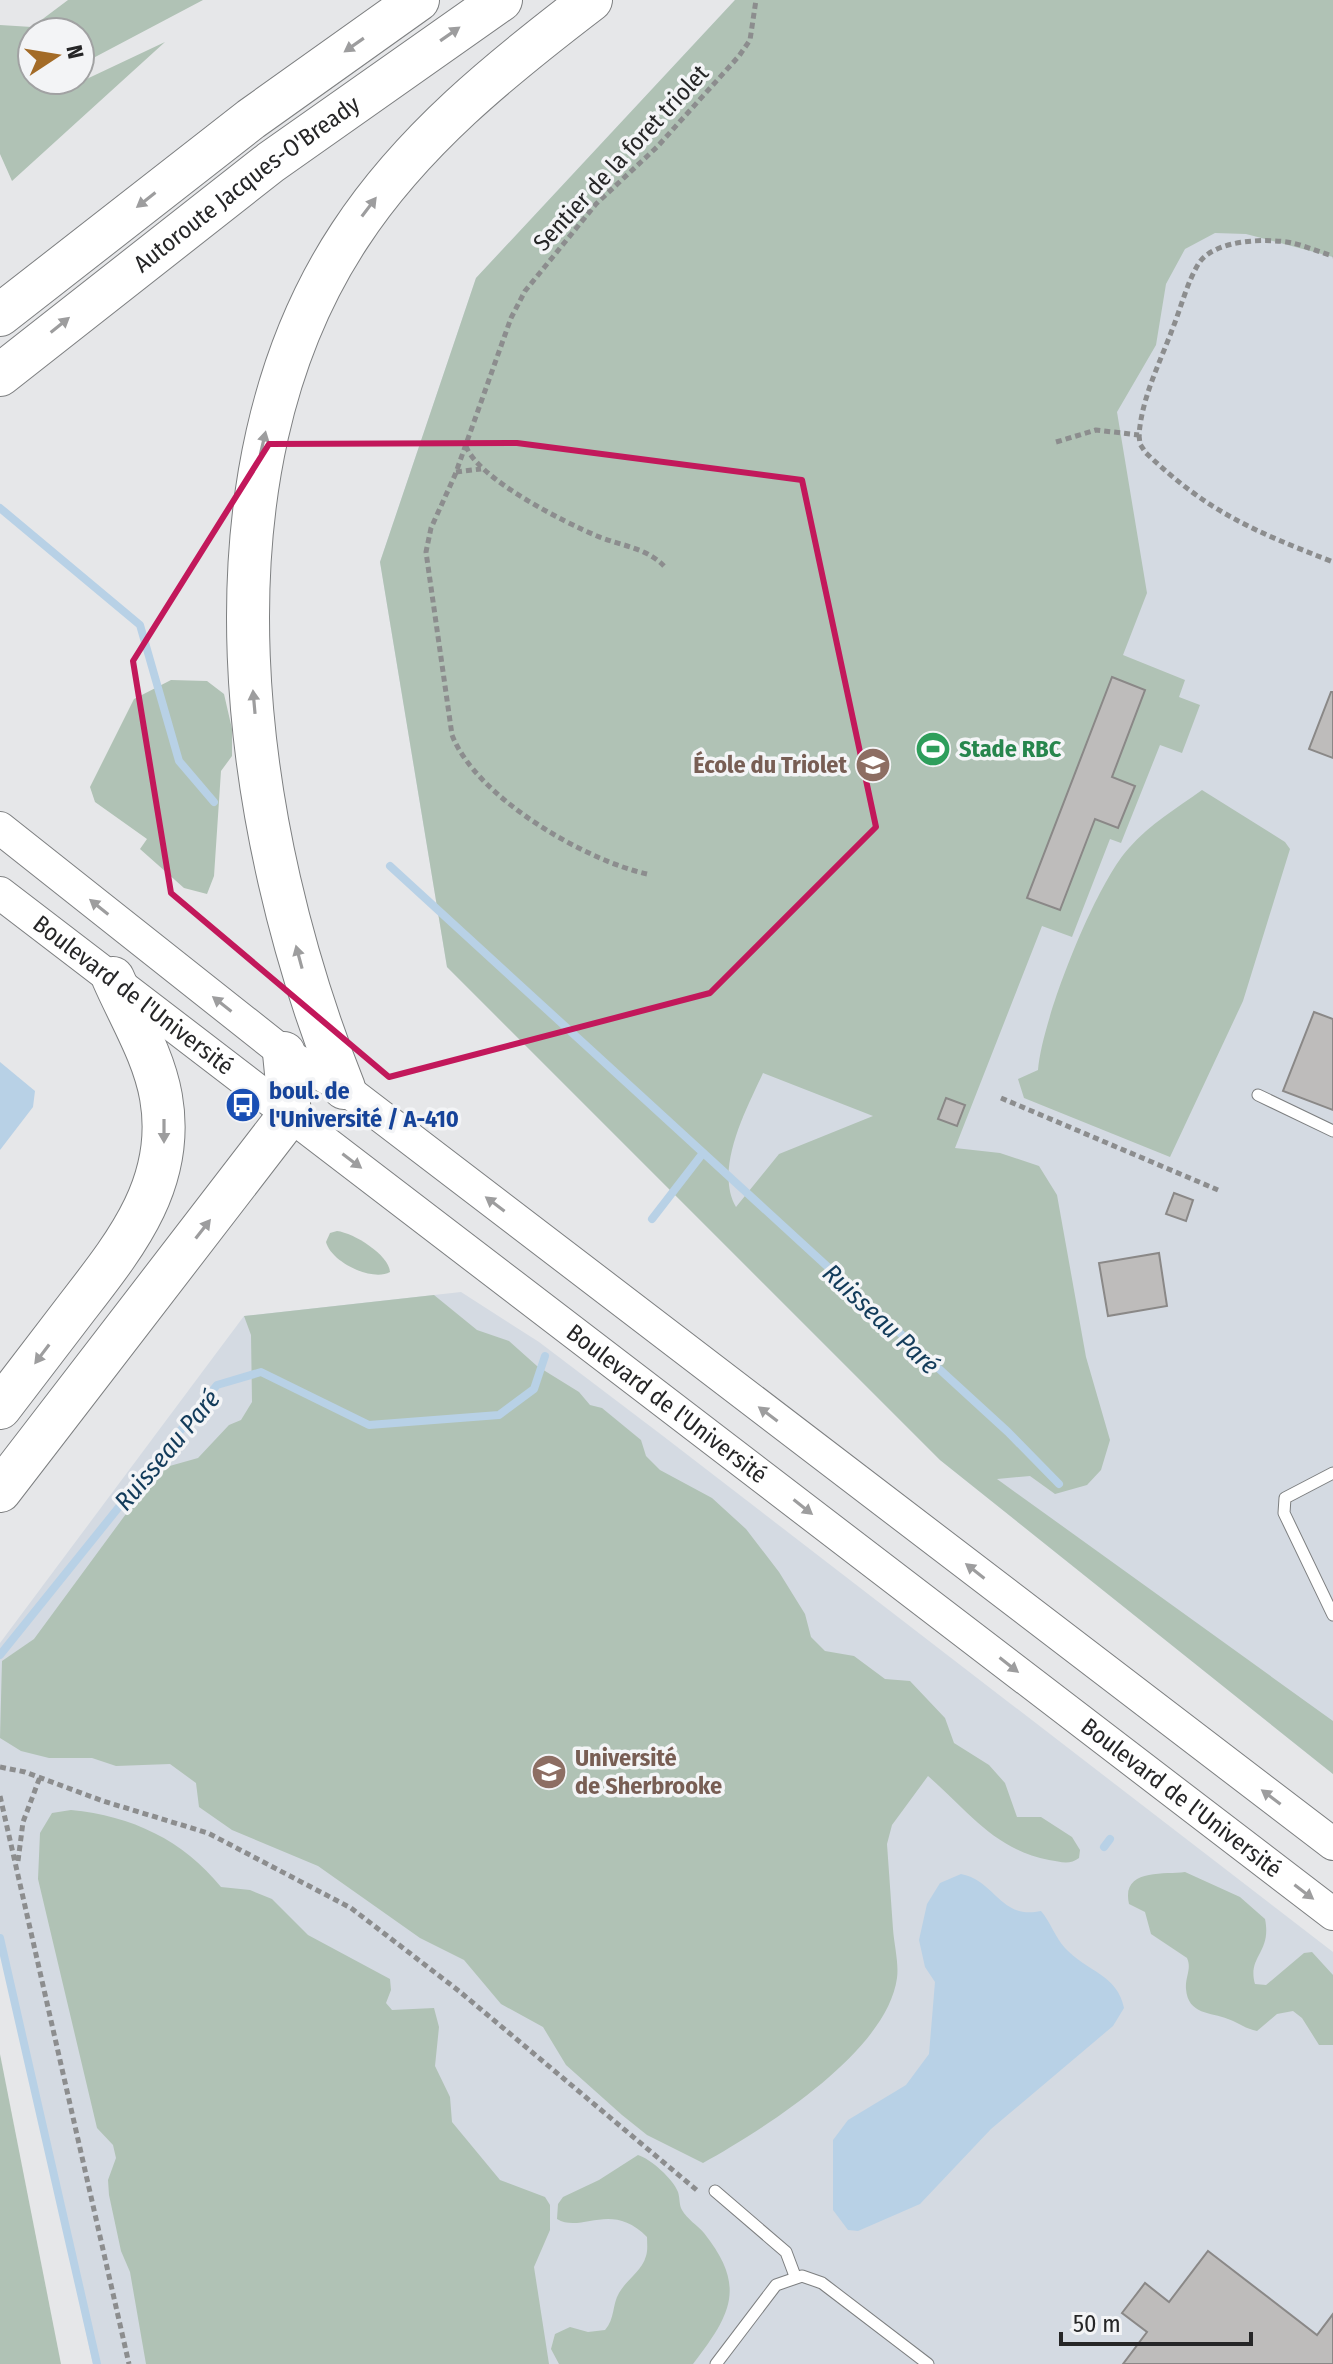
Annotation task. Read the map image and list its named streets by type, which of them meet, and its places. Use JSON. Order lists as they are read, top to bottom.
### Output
{
  "streets": {
    "highway": ["Autoroute Jacques-O'Bready"],
    "main road": ["Boulevard de l'Université"],
    "path": ["Sentier de la foret triolet"]
  },
  "water": ["Ruisseau Paré"],
  "places": {
    "sports": ["Stade RBC"],
    "school or university": ["École du Triolet", "Université de Sherbrooke"],
    "bus stop": ["boul. de l'Université / A-410"]
  },
  "scale_bar": "50 m",
  "north": "right"
}
